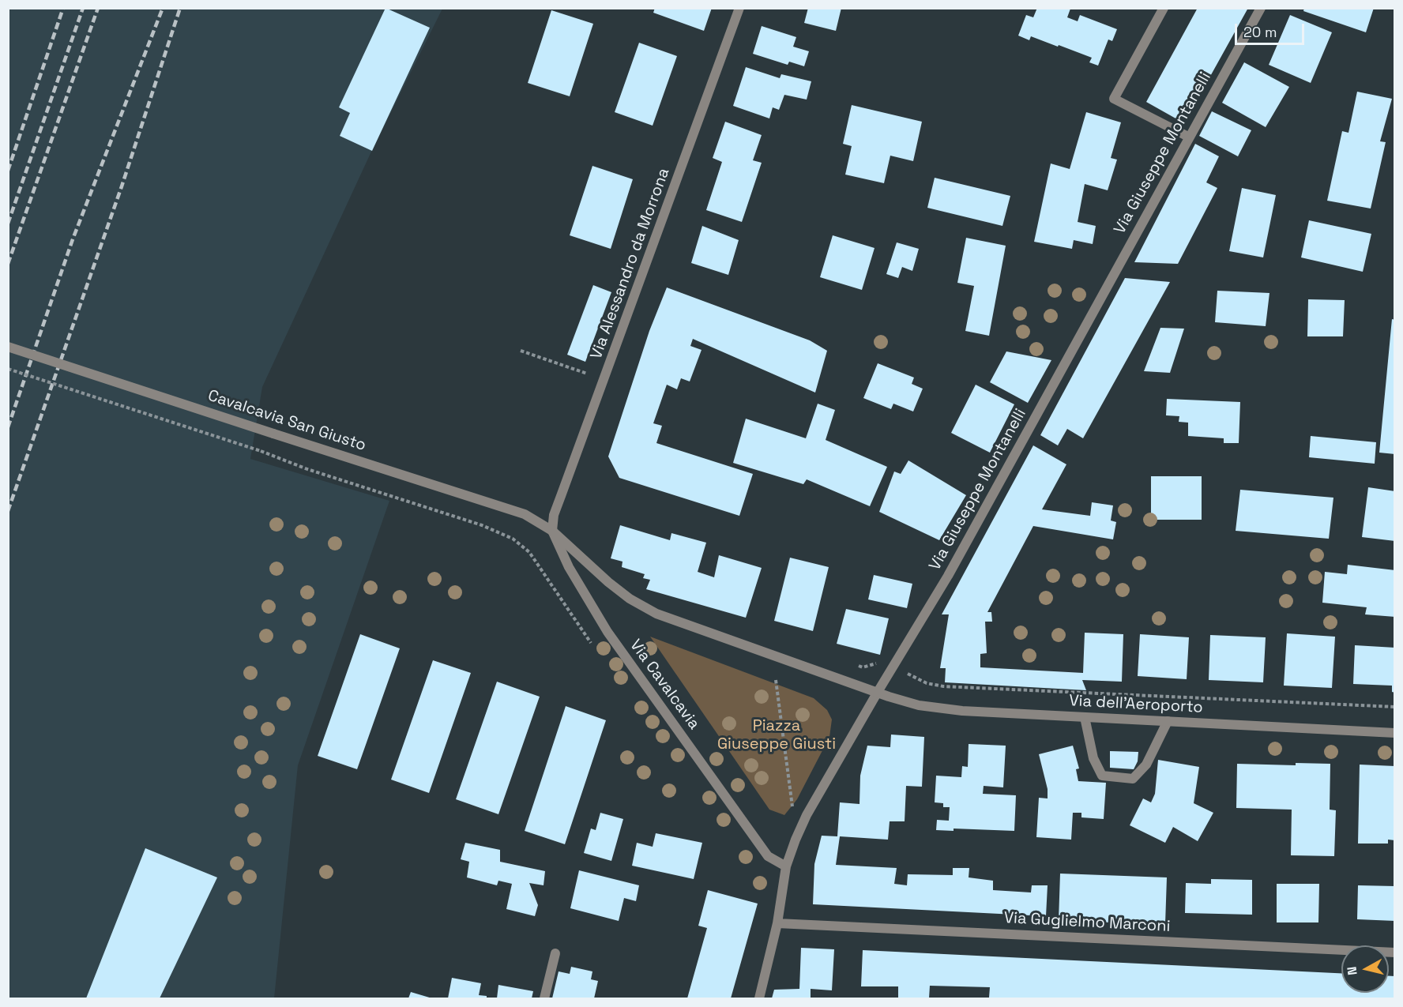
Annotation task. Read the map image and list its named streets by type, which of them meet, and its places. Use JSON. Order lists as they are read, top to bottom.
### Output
{
  "streets": {
    "street": [
      "Via Giuseppe Montanelli",
      "Via Alessandro da Morrona",
      "Cavalcavia San Giusto",
      "Via Cavalcavia",
      "Via dell'Aeroporto",
      "Via Guglielmo Marconi"
    ]
  },
  "crossings": [
    ["Via Giuseppe Montanelli", "Via Cavalcavia"],
    ["Via Giuseppe Montanelli", "Via dell'Aeroporto"],
    ["Via Giuseppe Montanelli", "Via Guglielmo Marconi"],
    ["Via Alessandro da Morrona", "Cavalcavia San Giusto"],
    ["Via Alessandro da Morrona", "Via Cavalcavia"],
    ["Cavalcavia San Giusto", "Via Cavalcavia"]
  ],
  "parks": ["Piazza Giuseppe Giusti"],
  "scale_bar": "20 m",
  "north": "left"
}
